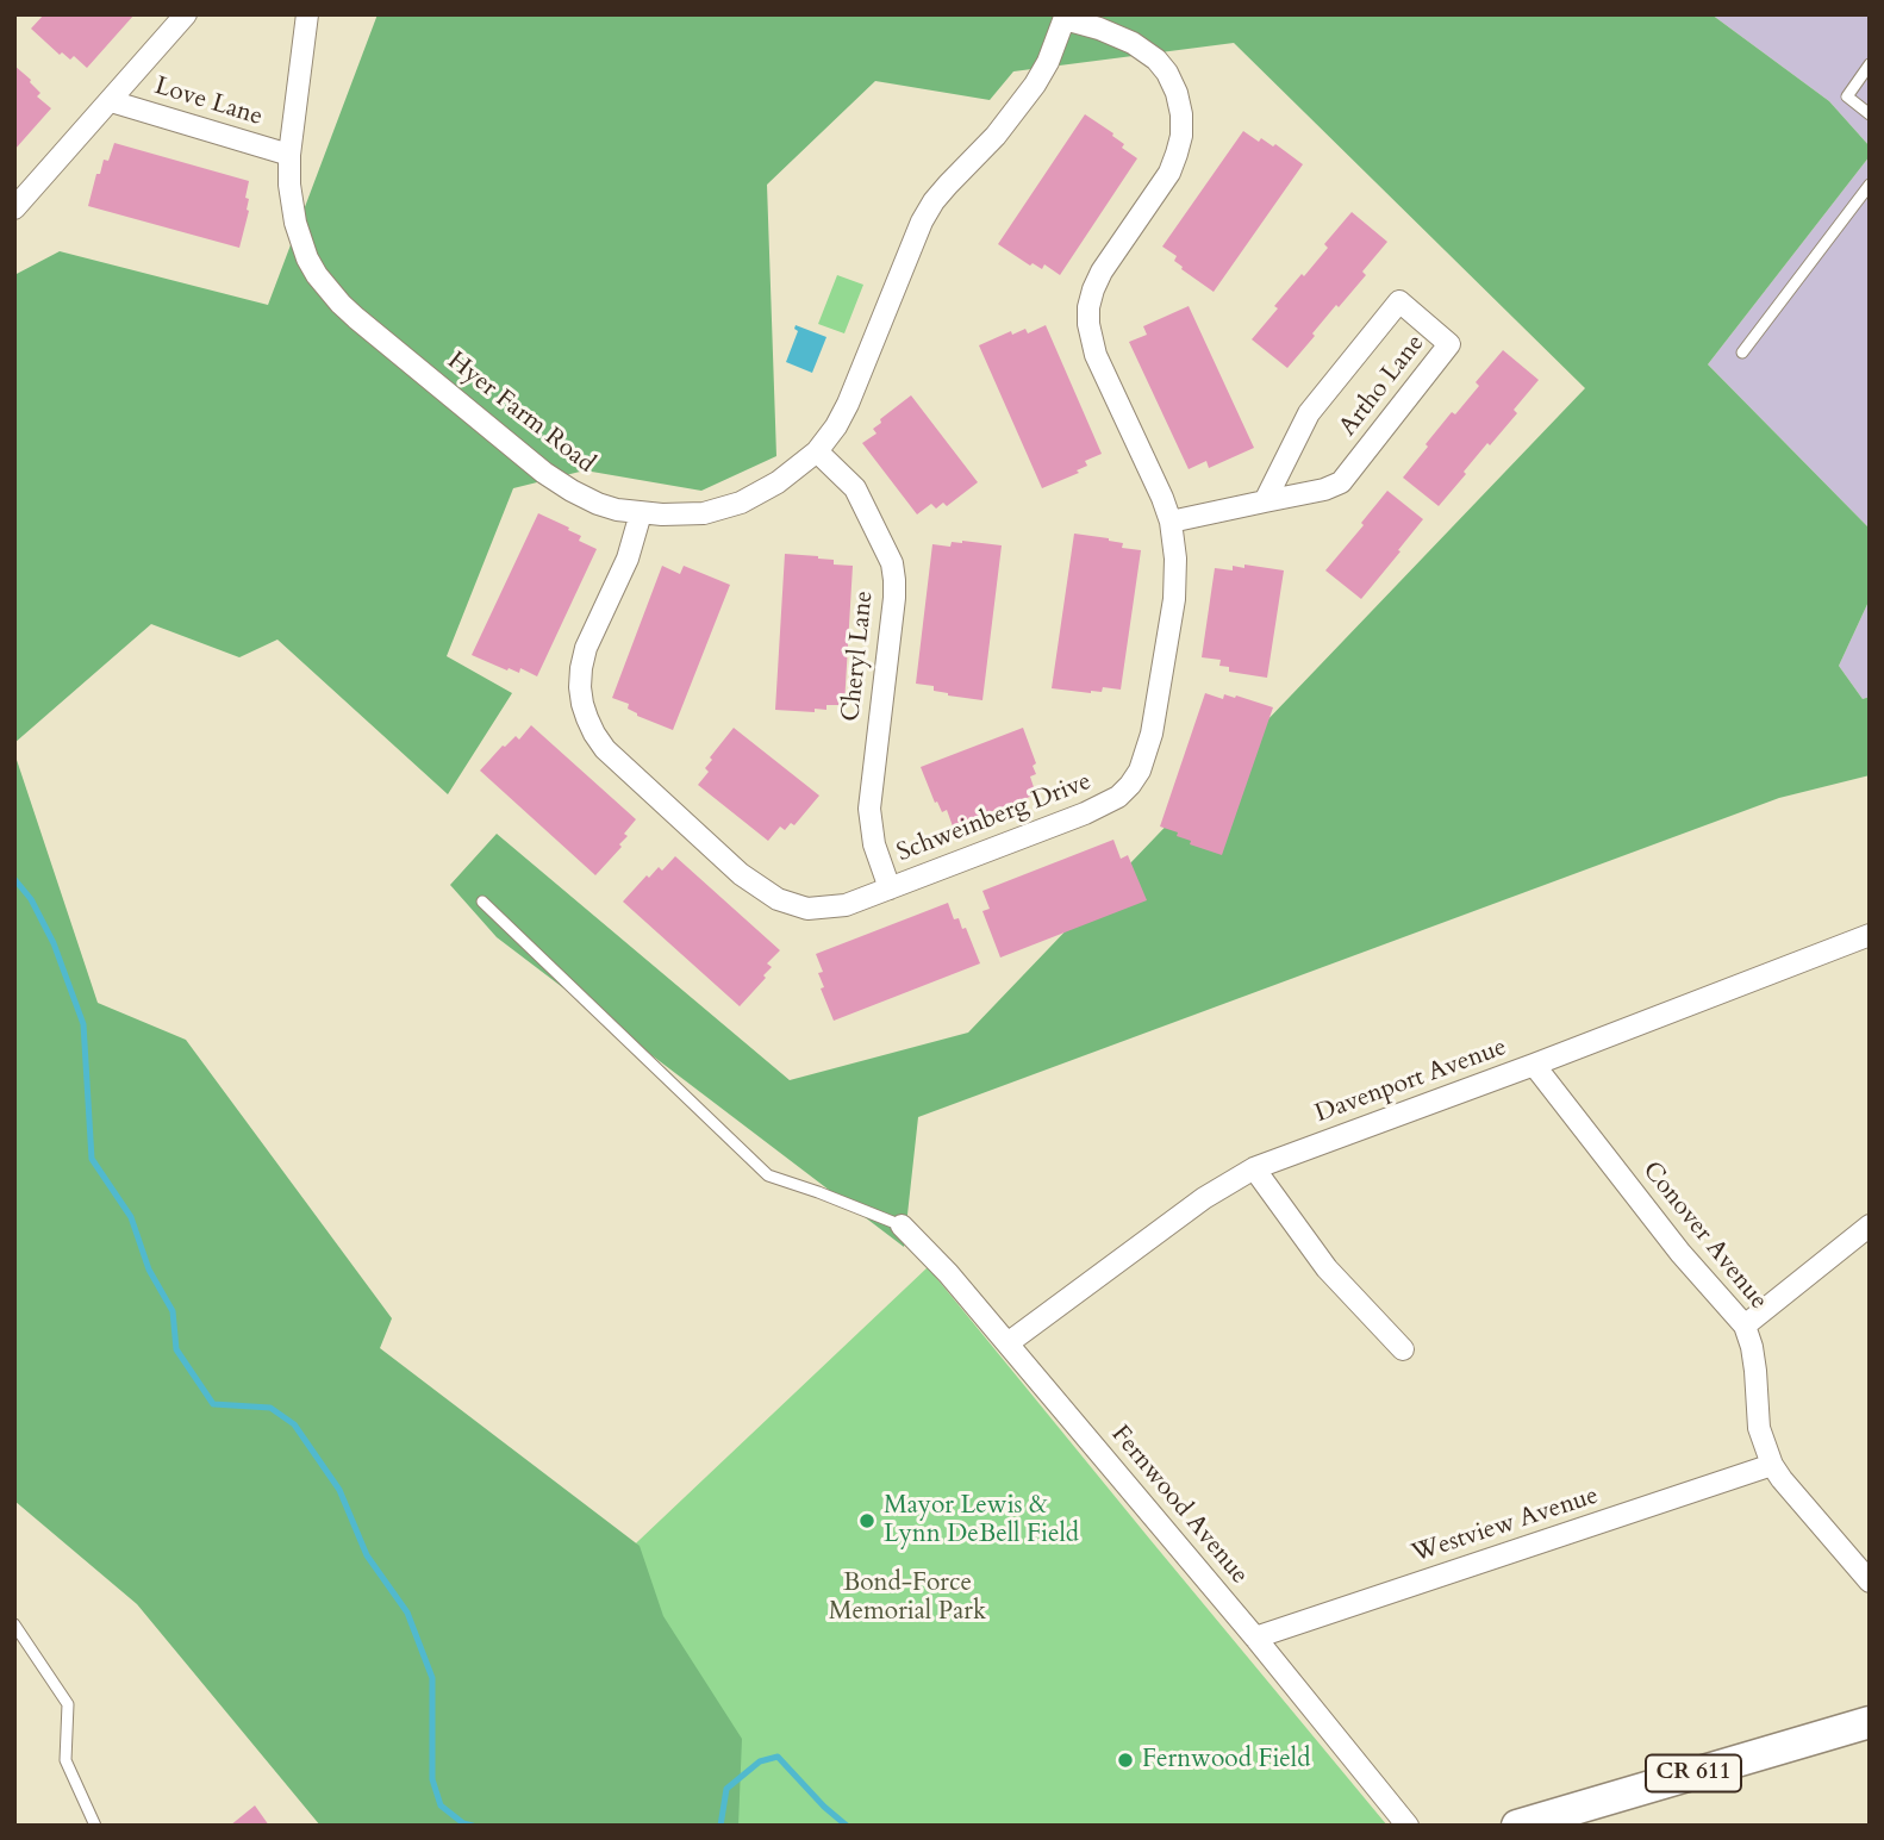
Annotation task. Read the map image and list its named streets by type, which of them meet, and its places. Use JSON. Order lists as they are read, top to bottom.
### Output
{
  "streets": {
    "main road": ["CR 611"],
    "street": [
      "Love Lane",
      "Artho Lane",
      "Hyer Farm Road",
      "Cheryl Lane",
      "Schweinberg Drive",
      "Davenport Avenue",
      "Conover Avenue",
      "Fernwood Avenue",
      "Westview Avenue"
    ]
  },
  "crossings": [
    ["Love Lane", "Hyer Farm Road"],
    ["Artho Lane", "Schweinberg Drive"],
    ["Hyer Farm Road", "Cheryl Lane"],
    ["Hyer Farm Road", "Schweinberg Drive"],
    ["Cheryl Lane", "Schweinberg Drive"],
    ["Davenport Avenue", "Conover Avenue"],
    ["Davenport Avenue", "Fernwood Avenue"],
    ["Conover Avenue", "Westview Avenue"],
    ["Fernwood Avenue", "Westview Avenue"]
  ],
  "parks": ["Bond-Force Memorial Park"],
  "places": ["Mayor Lewis & Lynn DeBell Field", "Fernwood Field"]
}
